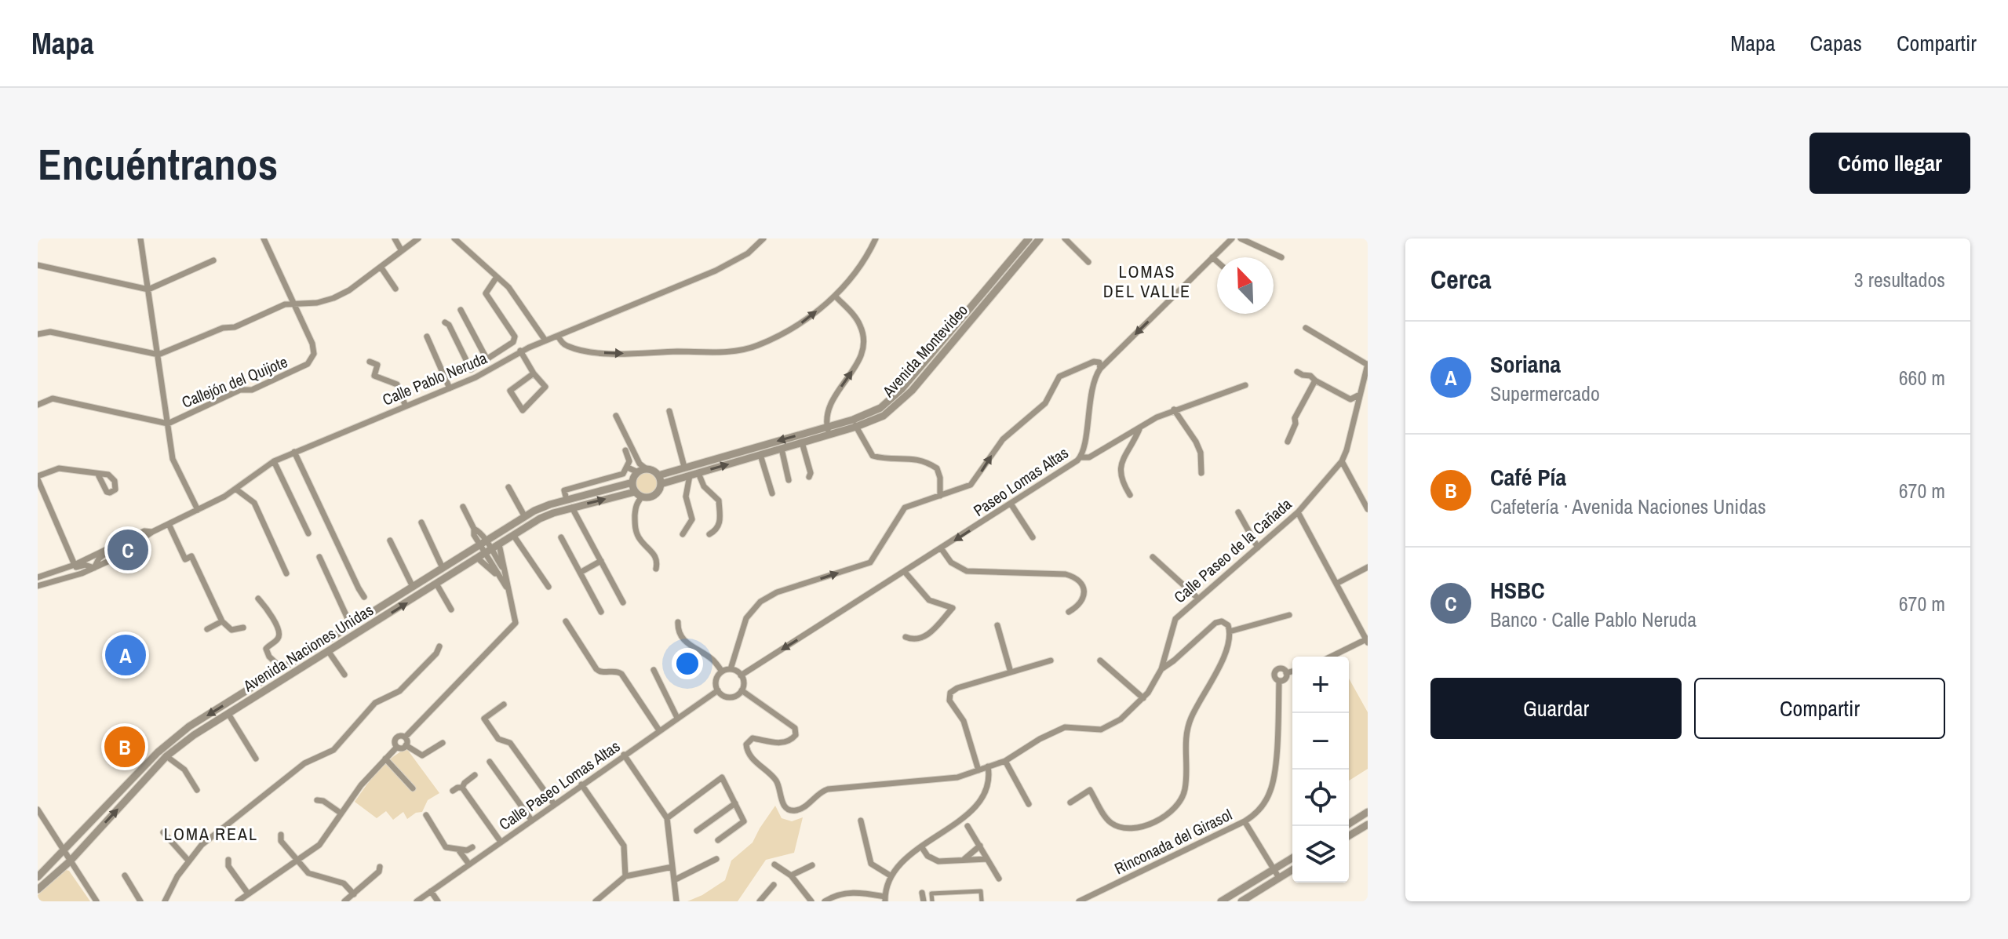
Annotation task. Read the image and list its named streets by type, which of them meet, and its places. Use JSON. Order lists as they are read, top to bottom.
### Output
{
  "streets": {
    "street": [
      "Avenida Montevideo",
      "Calle Pablo Neruda",
      "Callejón del Quijote",
      "Paseo Lomas Altas",
      "Calle Paseo de la Cañada",
      "Avenida Naciones Unidas",
      "Calle Paseo Lomas Altas",
      "Rinconada del Girasol"
    ]
  },
  "crossings": [
    ["Avenida Montevideo", "Avenida Naciones Unidas"],
    ["Paseo Lomas Altas", "Calle Paseo de la Cañada"],
    ["Paseo Lomas Altas", "Calle Paseo Lomas Altas"],
    ["Calle Paseo de la Cañada", "Calle Paseo Lomas Altas"]
  ],
  "districts": ["LOMAS DEL VALLE", "LOMA REAL"],
  "north": "top left",
  "page": {
    "header": "Mapa",
    "nav": ["Mapa", "Capas", "Compartir"],
    "buttons": [
      "Cómo llegar",
      ["Guardar", "Compartir"]
    ],
    "title": "Encuéntranos",
    "heading": ["Cerca", "3 resultados"],
    "list": [
      {
        "mark": "A",
        "name": "Soriana",
        "note": "Supermercado",
        "value": "660 m"
      },
      {
        "mark": "B",
        "name": "Café Pía",
        "note": "Cafetería · Avenida Naciones Unidas",
        "value": "670 m"
      },
      {
        "mark": "C",
        "name": "HSBC",
        "note": "Banco · Calle Pablo Neruda",
        "value": "670 m"
      }
    ],
    "pins": ["C", "A", "B"],
    "map_buttons": ["+", "−"]
  }
}
